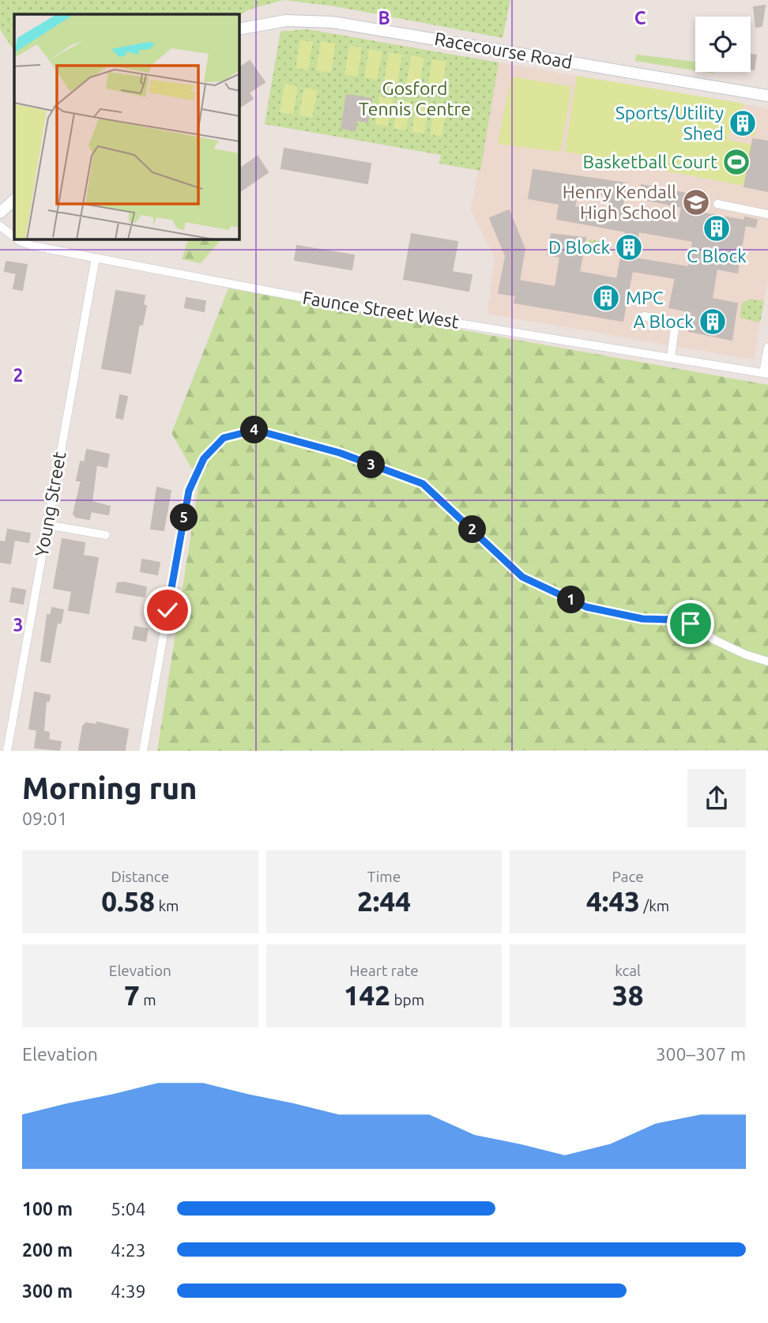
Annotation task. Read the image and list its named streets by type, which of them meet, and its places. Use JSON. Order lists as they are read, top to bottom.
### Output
{
  "streets": {
    "main road": ["Racecourse Road"],
    "street": ["Faunce Street West", "Young Street"]
  },
  "crossings": [
    ["Faunce Street West", "Young Street"]
  ],
  "parks": ["Gosford Tennis Centre"],
  "places": {
    "building": [
      "Sports/Utility Shed",
      "C Block",
      "D Block",
      "MPC",
      "A Block"
    ],
    "sports": ["Basketball Court"],
    "school or university": ["Henry Kendall High School"]
  },
  "page": {
    "pins": [
      "4",
      "3",
      "5",
      "2",
      "1"
    ],
    "heading": ["Morning run", "09:01"],
    "stats": [
      ["Distance", "0.58 km"],
      ["Time", "2:44"],
      ["Pace", "4:43 /km"],
      ["Elevation", "7 m"],
      ["Heart rate", "142 bpm"],
      ["kcal", "38"]
    ],
    "chart": ["Elevation", "300–307 m"],
    "list": [
      {
        "name": "100 m",
        "note": "5:04"
      },
      {
        "name": "200 m",
        "note": "4:23"
      },
      {
        "name": "300 m",
        "note": "4:39"
      }
    ]
  },
  "grid": {
    "columns": ["B", "C"],
    "rows": ["2", "3"]
  }
}
